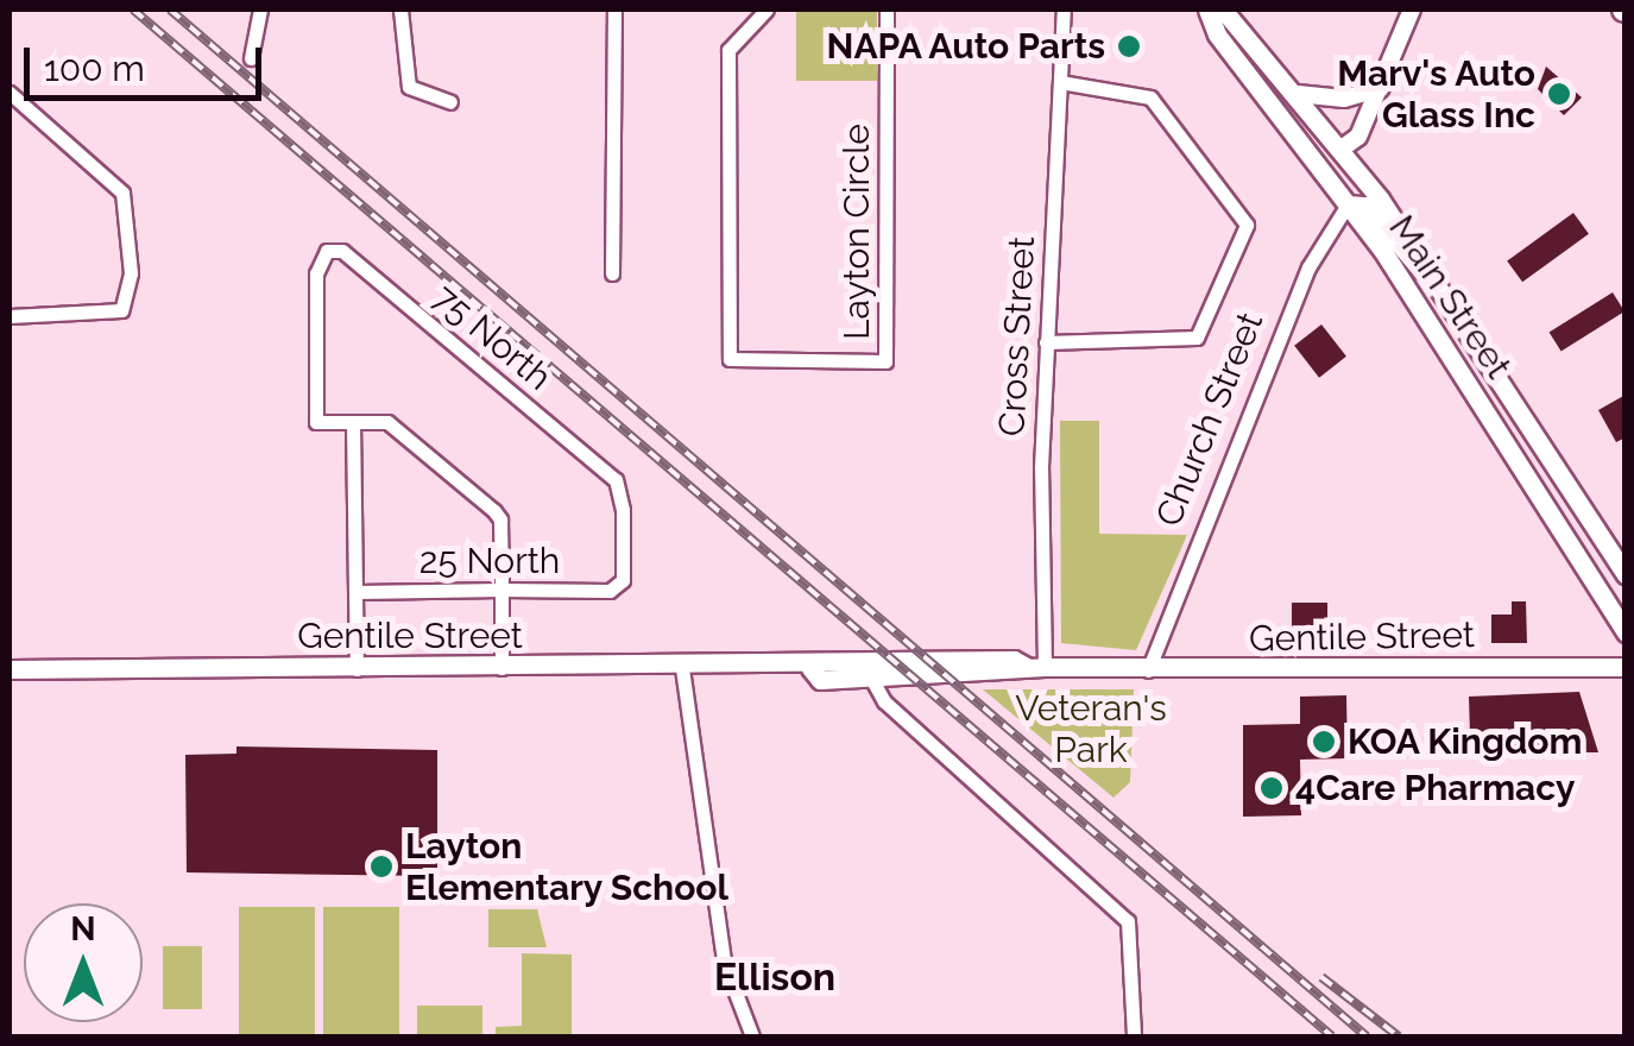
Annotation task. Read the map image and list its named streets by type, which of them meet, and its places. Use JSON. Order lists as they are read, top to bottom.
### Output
{
  "streets": {
    "main road": ["Main Street", "Gentile Street"],
    "street": [
      "Layton Circle",
      "Cross Street",
      "75 North",
      "Church Street",
      "25 North"
    ]
  },
  "crossings": [
    ["Main Street", "Church Street"],
    ["Cross Street", "Gentile Street"],
    ["75 North", "25 North"],
    ["Church Street", "Gentile Street"]
  ],
  "districts": ["Ellison"],
  "parks": ["Veteran's Park"],
  "places": [
    "NAPA Auto Parts",
    "Marv's Auto Glass Inc",
    "KOA Kingdom",
    "4Care Pharmacy",
    "Layton Elementary School"
  ],
  "scale_bar": "100 m",
  "north": "top"
}
